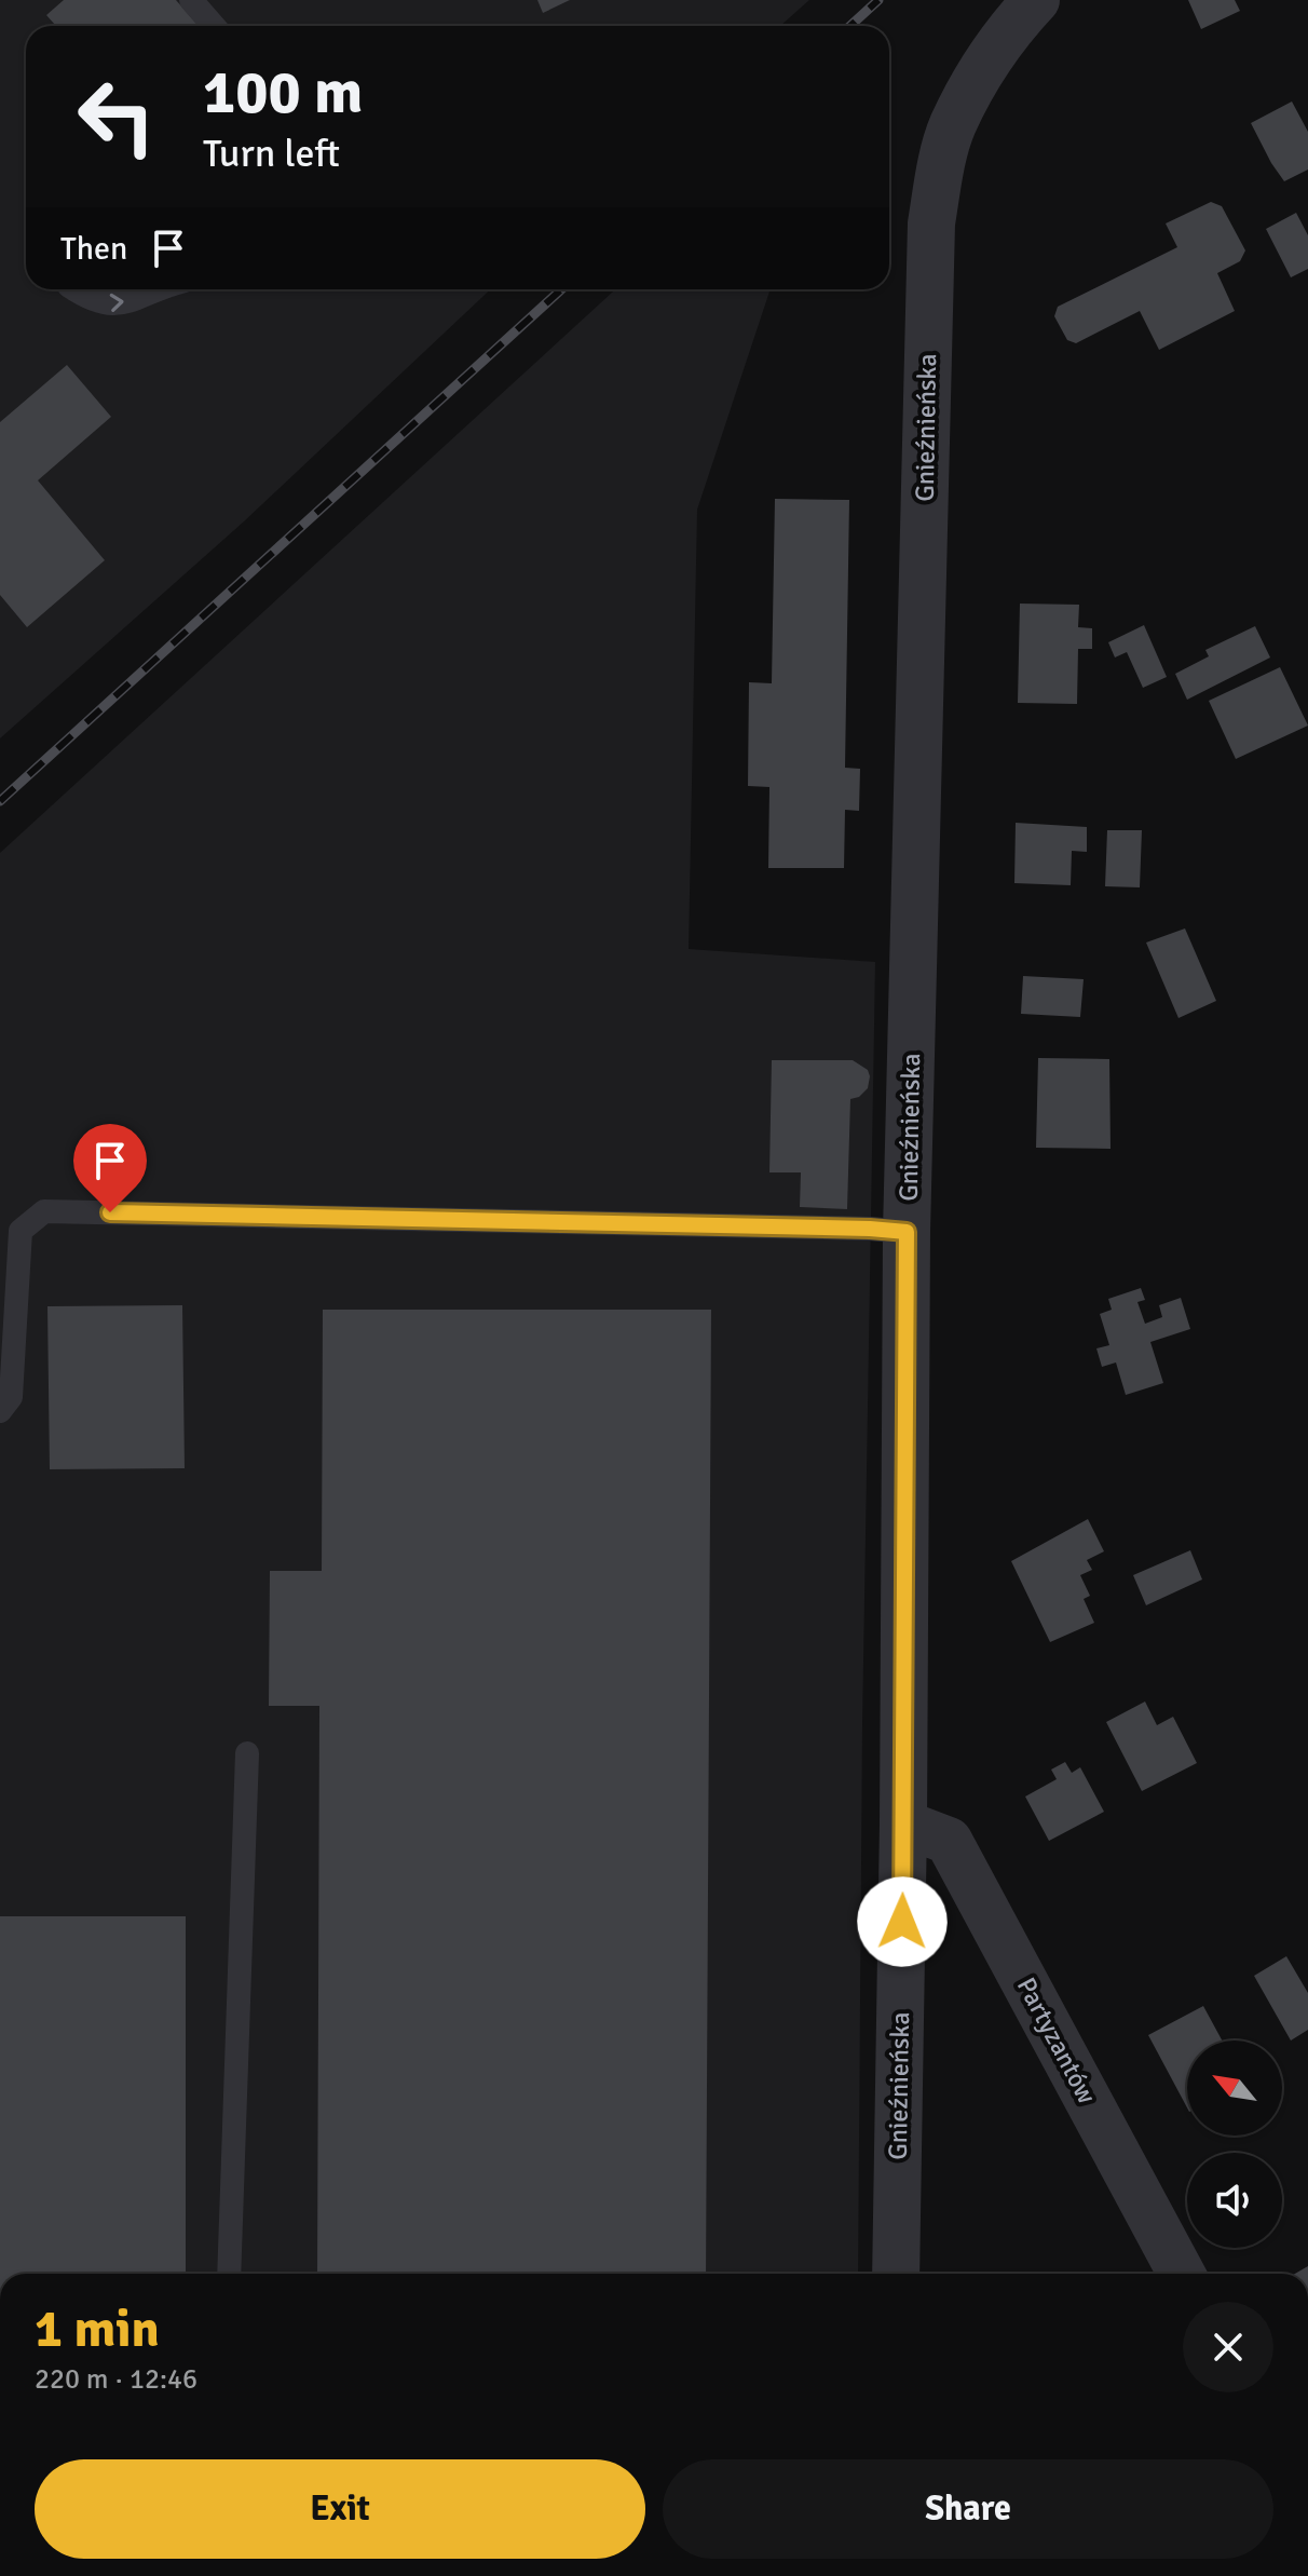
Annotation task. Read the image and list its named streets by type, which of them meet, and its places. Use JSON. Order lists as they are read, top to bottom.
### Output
{
  "streets": {
    "street": ["Gnieźnieńska", "Partyzantów"]
  },
  "crossings": [
    ["Gnieźnieńska", "Partyzantów"]
  ],
  "north": "top left",
  "page": {
    "turn": ["100 m", "Turn left"],
    "then": "Then",
    "heading": ["1 min", "220 m · 12:46"],
    "buttons": ["Exit", "Share"]
  }
}
